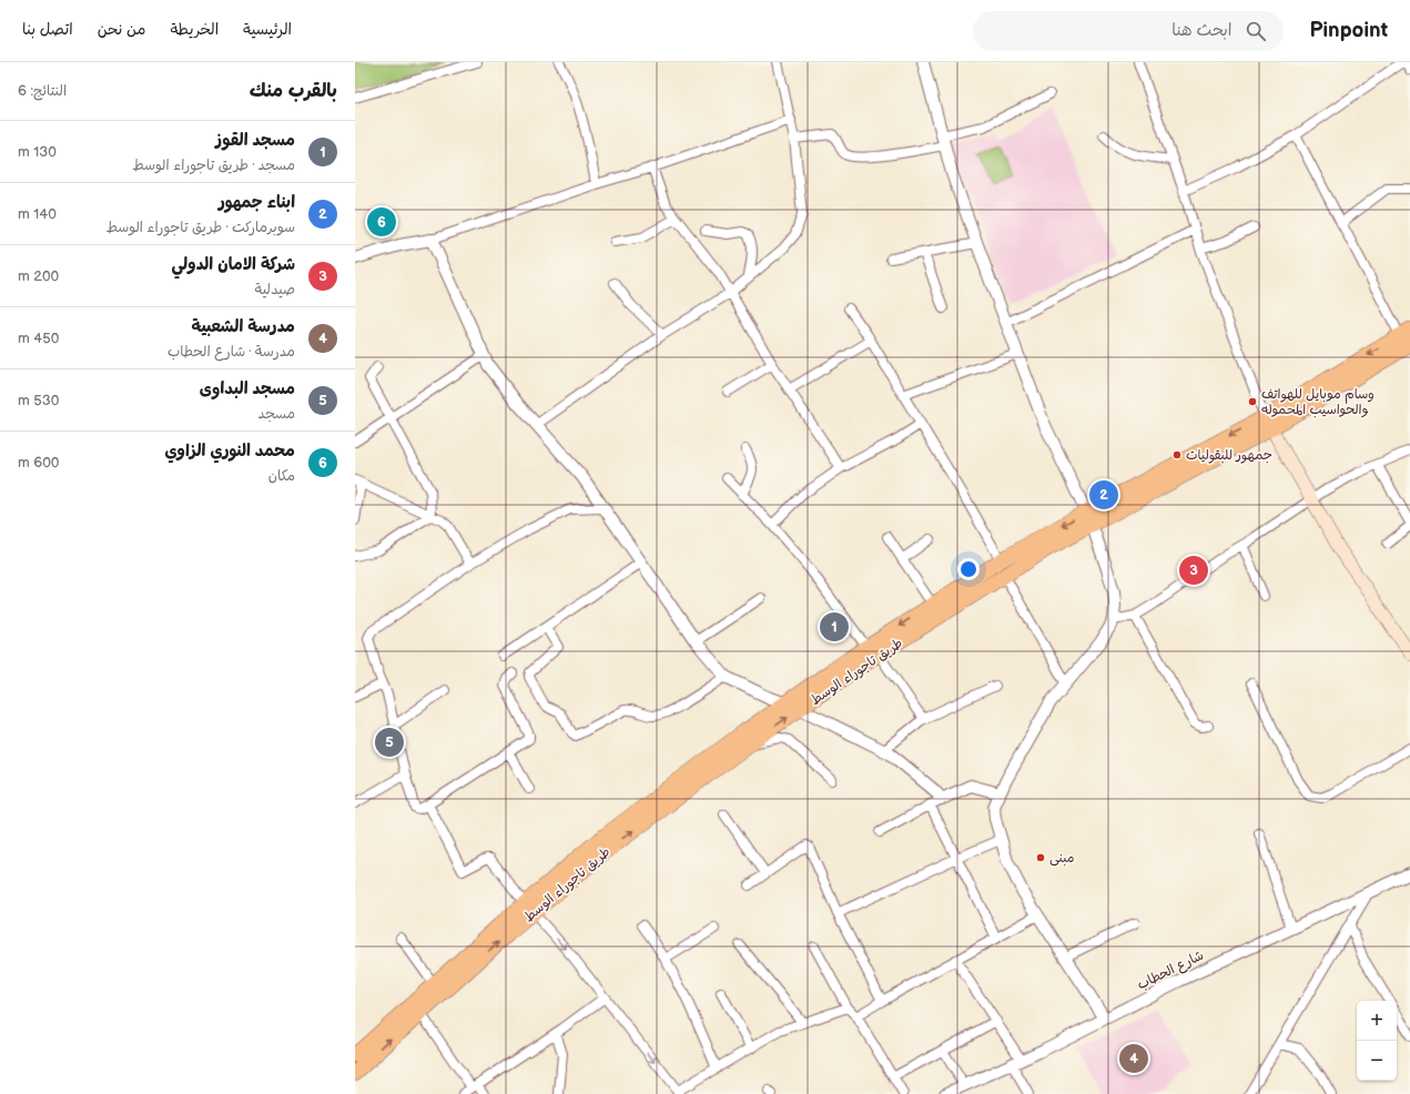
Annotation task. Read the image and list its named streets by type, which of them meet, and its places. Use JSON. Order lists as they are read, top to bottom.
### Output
{
  "streets": {
    "main road": ["طريق تاجوراء الوسط"],
    "street": ["شارع الحطاب"]
  },
  "places": ["وسام موبايل للهواتف والحواسيب المحموله", "جمهور للبقوليات", "مبنى"],
  "page": {
    "header": "Pinpoint",
    "search": "ابحث هنا",
    "nav": [
      "الرئيسية",
      "الخريطة",
      "من نحن",
      "اتصل بنا"
    ],
    "heading": ["بالقرب منك", "النتائج: 6"],
    "list": [
      {
        "mark": "1",
        "name": "مسجد القوز",
        "note": "مسجد · طريق تاجوراء الوسط",
        "value": "130 m"
      },
      {
        "mark": "2",
        "name": "ابناء جمهور",
        "note": "سوبرماركت · طريق تاجوراء الوسط",
        "value": "140 m"
      },
      {
        "mark": "3",
        "name": "شركة الامان الدولي",
        "note": "صيدلية",
        "value": "200 m"
      },
      {
        "mark": "4",
        "name": "مدرسة الشعبية",
        "note": "مدرسة · شارع الحطاب",
        "value": "450 m"
      },
      {
        "mark": "5",
        "name": "مسجد البداوى",
        "note": "مسجد",
        "value": "530 m"
      },
      {
        "mark": "6",
        "name": "محمد النوري الزاوي",
        "note": "مكان",
        "value": "600 m"
      }
    ],
    "pins": [
      "6",
      "2",
      "3",
      "1",
      "5",
      "4"
    ],
    "map_buttons": ["+", "−"]
  }
}
